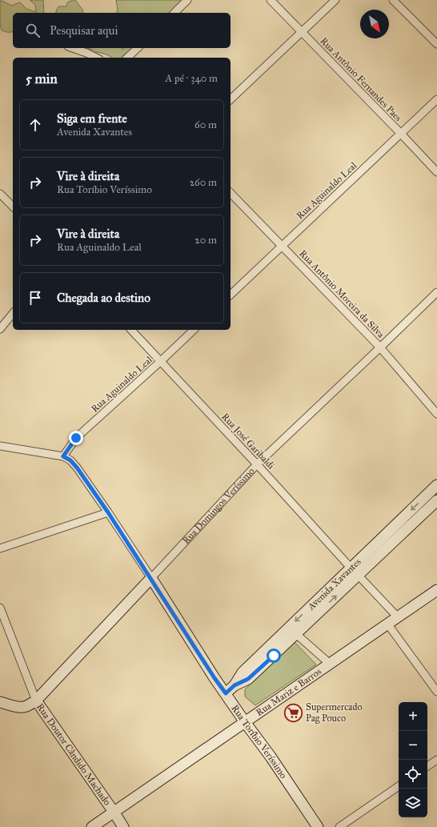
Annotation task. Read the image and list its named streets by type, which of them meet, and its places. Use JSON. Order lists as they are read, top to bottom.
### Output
{
  "streets": {
    "main road": [
      "Rua Domingos Veríssimo",
      "Avenida Xavantes",
      "Rua Mariz e Barros",
      "Rua Toríbio Veríssimo",
      "Rua Doutor Cândido Machado"
    ],
    "street": [
      "Rua Antônio Fernandes Paes",
      "Rua Aguinaldo Leal",
      "Rua Antônio Moreira da Silva",
      "Rua José Garibaldi"
    ]
  },
  "crossings": [
    ["Rua Antônio Fernandes Paes", "Rua Aguinaldo Leal"],
    ["Rua Aguinaldo Leal", "Rua Antônio Moreira da Silva"],
    ["Rua Aguinaldo Leal", "Rua José Garibaldi"],
    ["Rua Aguinaldo Leal", "Rua Toríbio Veríssimo"],
    ["Rua Antônio Moreira da Silva", "Rua Domingos Veríssimo"],
    ["Rua José Garibaldi", "Rua Domingos Veríssimo"],
    ["Rua José Garibaldi", "Avenida Xavantes"],
    ["Rua José Garibaldi", "Rua Mariz e Barros"],
    ["Rua Domingos Veríssimo", "Rua Toríbio Veríssimo"],
    ["Rua Domingos Veríssimo", "Rua Doutor Cândido Machado"],
    ["Avenida Xavantes", "Rua Toríbio Veríssimo"],
    ["Rua Mariz e Barros", "Rua Toríbio Veríssimo"],
    ["Rua Mariz e Barros", "Rua Doutor Cândido Machado"]
  ],
  "places": {
    "supermarket": ["Supermercado Pag Pouco"]
  },
  "north": "bottom right",
  "page": {
    "search": "Pesquisar aqui",
    "heading": ["5 min", "A pé · 340 m"],
    "list": [
      ["Siga em frente", "Avenida Xavantes", "60 m"],
      ["Vire à direita", "Rua Toríbio Veríssimo", "260 m"],
      ["Vire à direita", "Rua Aguinaldo Leal", "20 m"],
      "Chegada ao destino"
    ],
    "map_buttons": ["+", "−"]
  }
}
